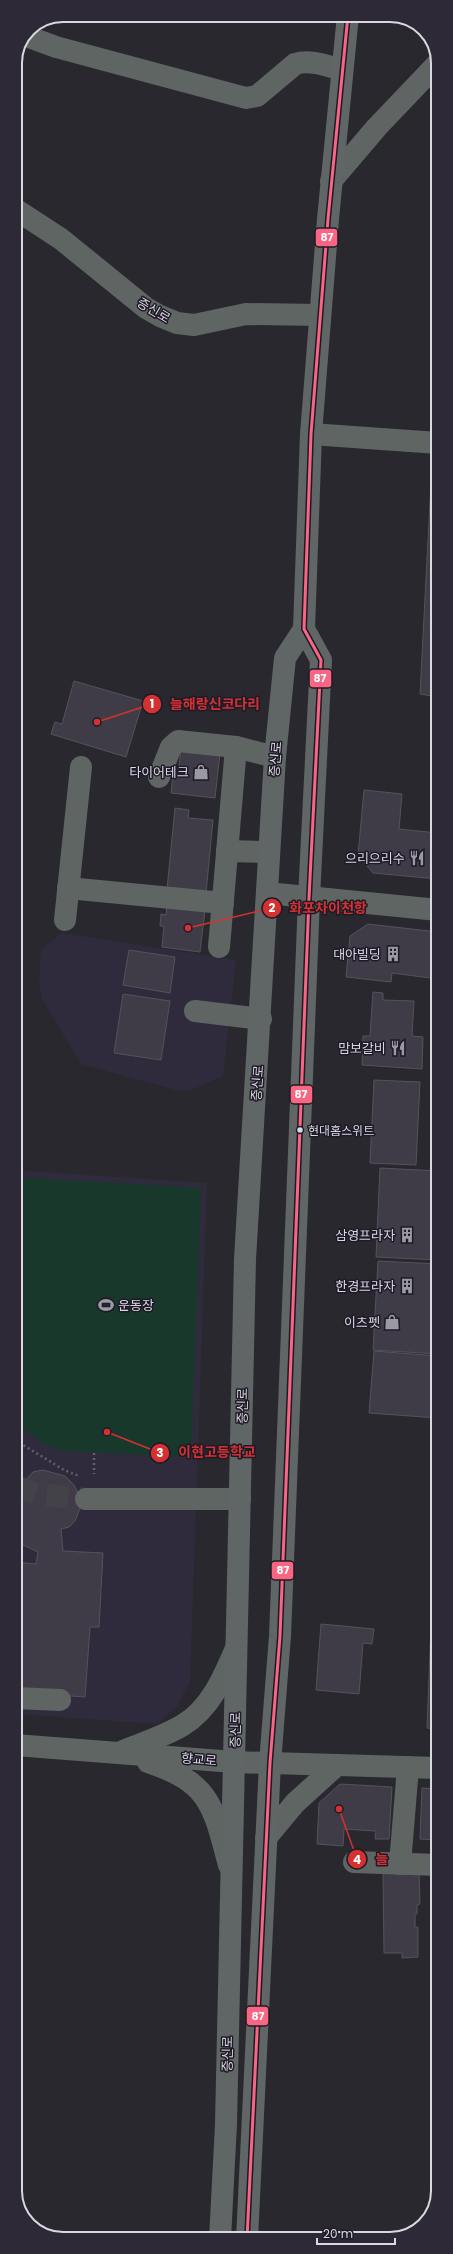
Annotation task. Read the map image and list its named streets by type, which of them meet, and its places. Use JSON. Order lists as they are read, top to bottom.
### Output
{
  "streets": {
    "main road": ["증신로"],
    "street": ["향교로"]
  },
  "crossings": [
    ["증신로", "향교로"]
  ],
  "places": {
    "other": [
      "늘해랑신코다리",
      "화포차이천항",
      "현대홈스위트",
      "이현고등학교",
      "늘"
    ],
    "shop": ["타이어테크", "이츠펫"],
    "restaurant": ["으리으리수", "맘보갈비"],
    "building": ["대아빌딩", "삼영프라자", "한경프라자"],
    "sports": ["운동장"]
  },
  "lines": ["transit line 87"],
  "scale_bar": "20 m"
}
